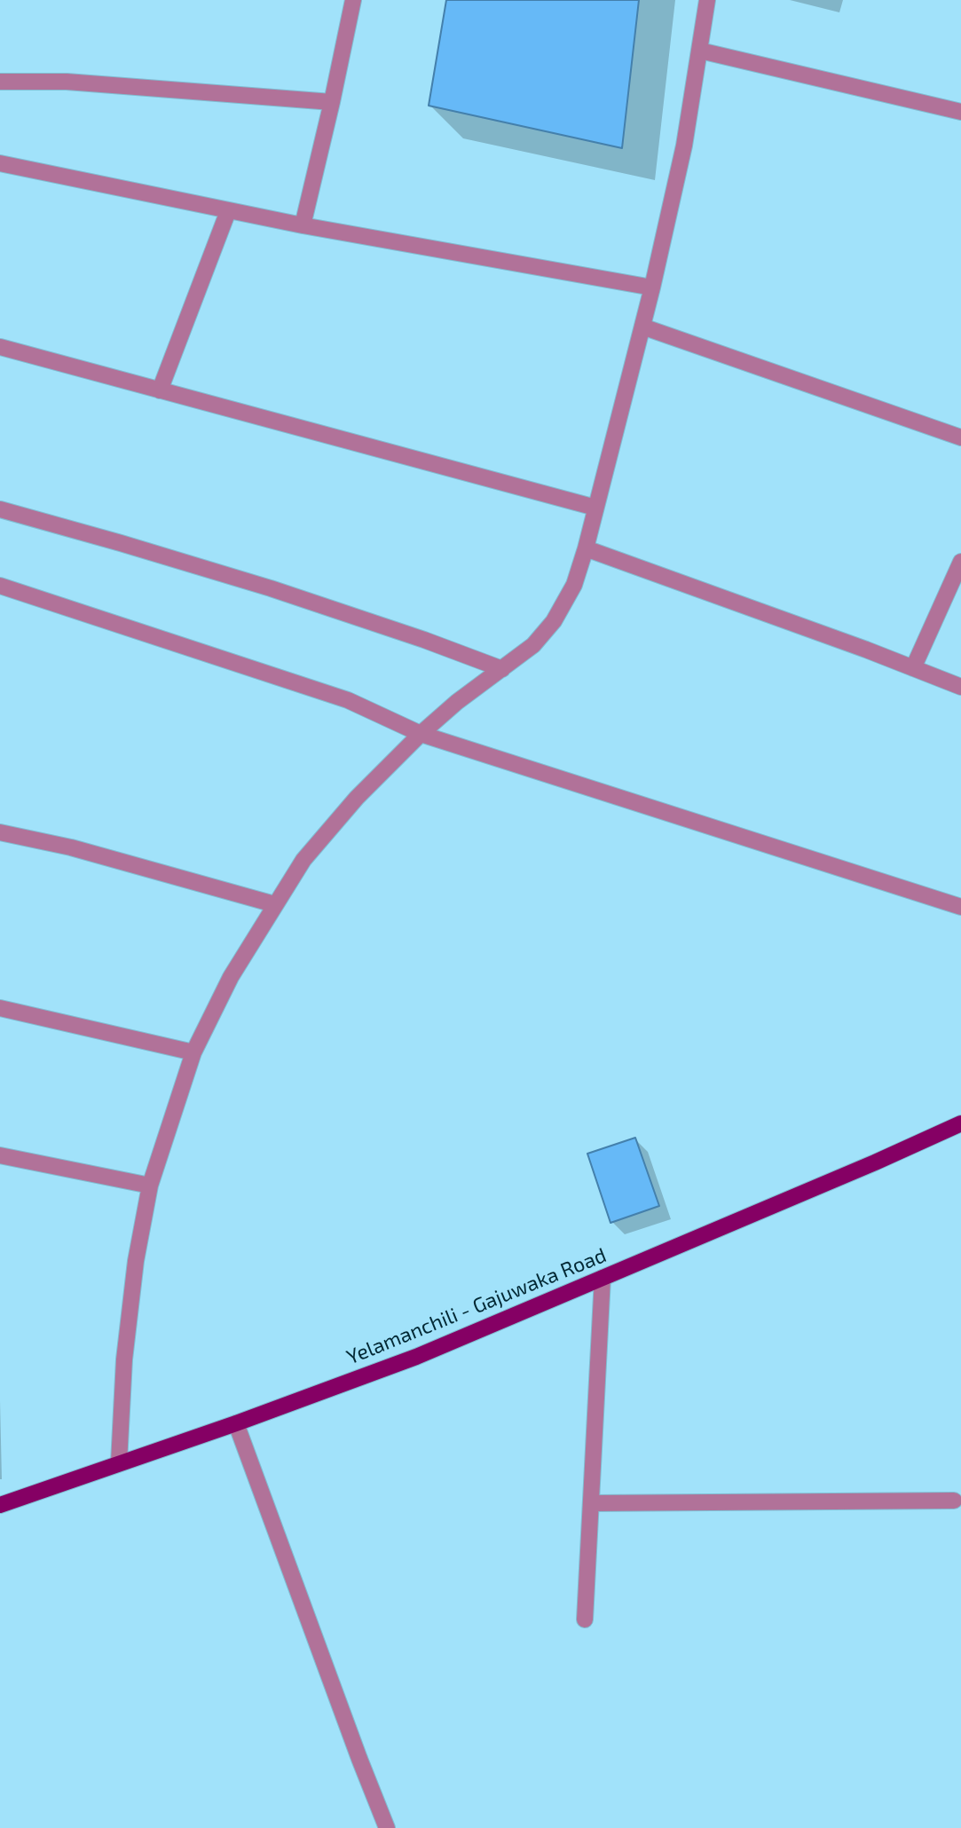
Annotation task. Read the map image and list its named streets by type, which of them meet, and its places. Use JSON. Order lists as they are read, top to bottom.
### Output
{
  "streets": {
    "main road": ["Yelamanchili - Gajuwaka Road"]
  }
}
